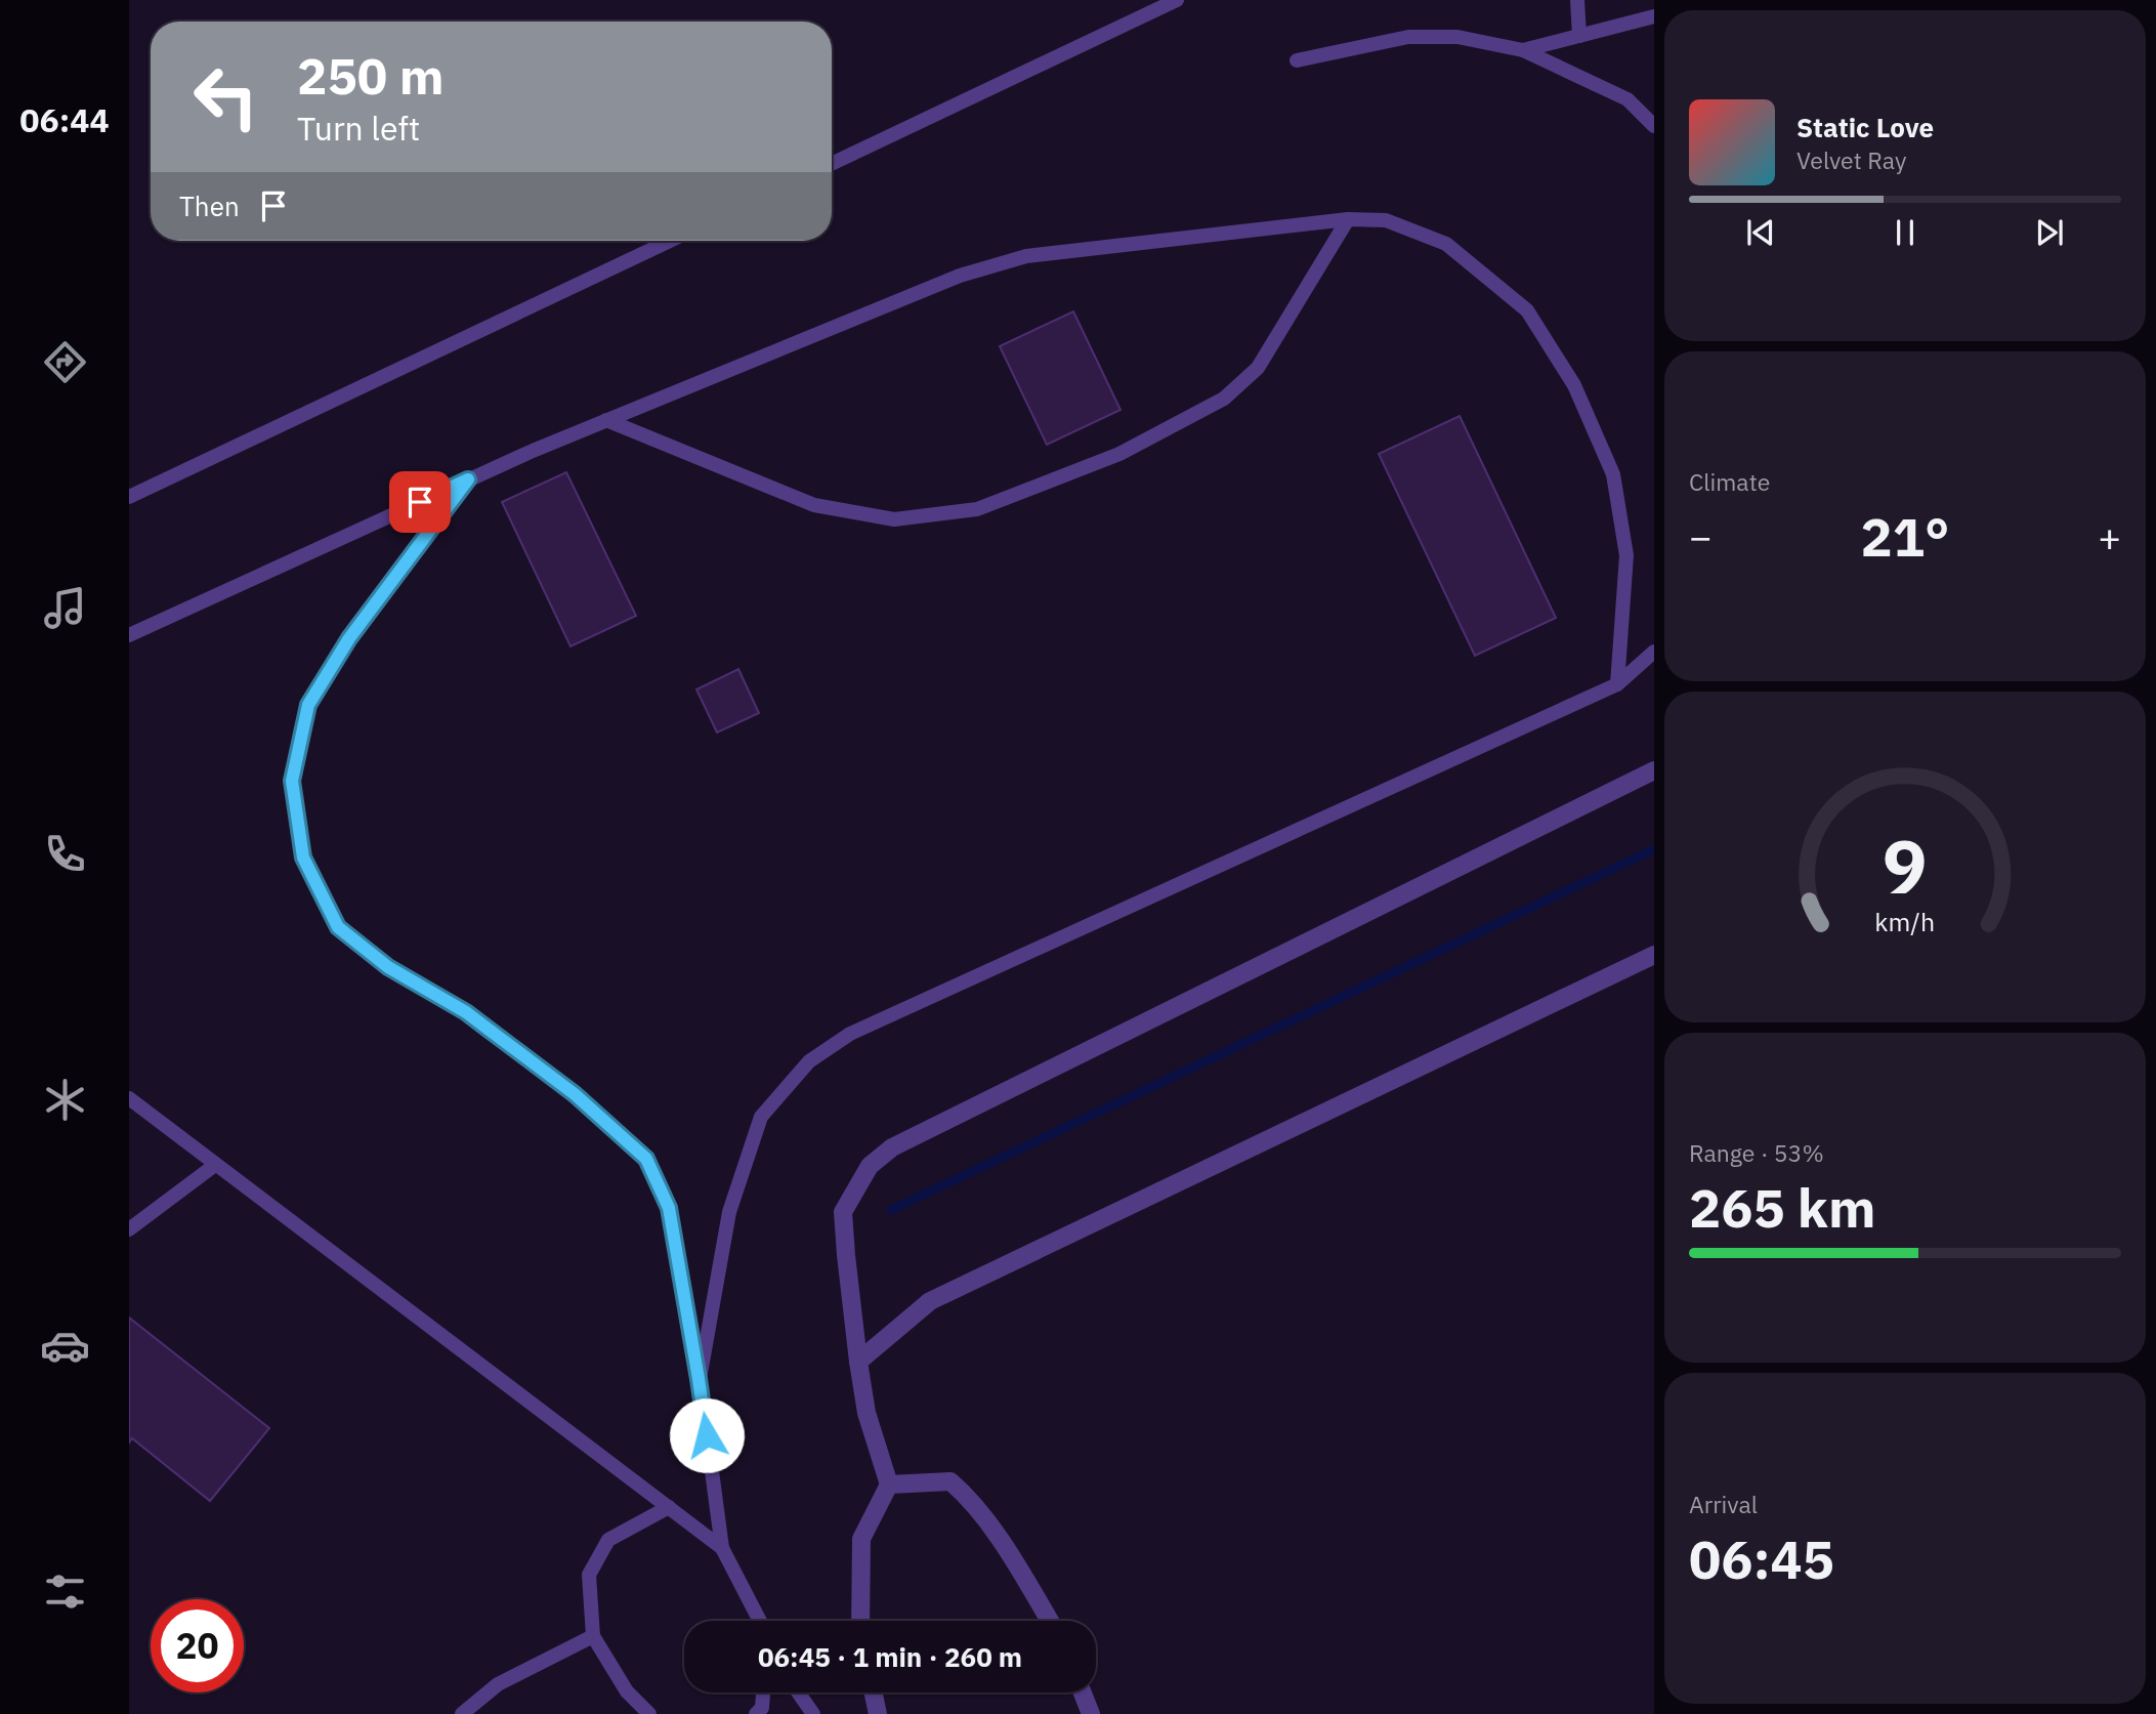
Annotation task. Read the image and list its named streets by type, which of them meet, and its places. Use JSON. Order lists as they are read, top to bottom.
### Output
{
  "page": {
    "tabs": "06:44",
    "turn": ["250 m", "Turn left"],
    "song": ["Static Love", "Velvet Ray"],
    "then": "Then",
    "tile": [
      "Climate",
      ["Range · 53%", "265 km"],
      ["Arrival", "06:45"]
    ],
    "heat": ["−", "21°", "+"],
    "limit": "20",
    "trip": "06:45 · 1 min · 260 m",
    "gauge": ["9", "km/h"]
  }
}
